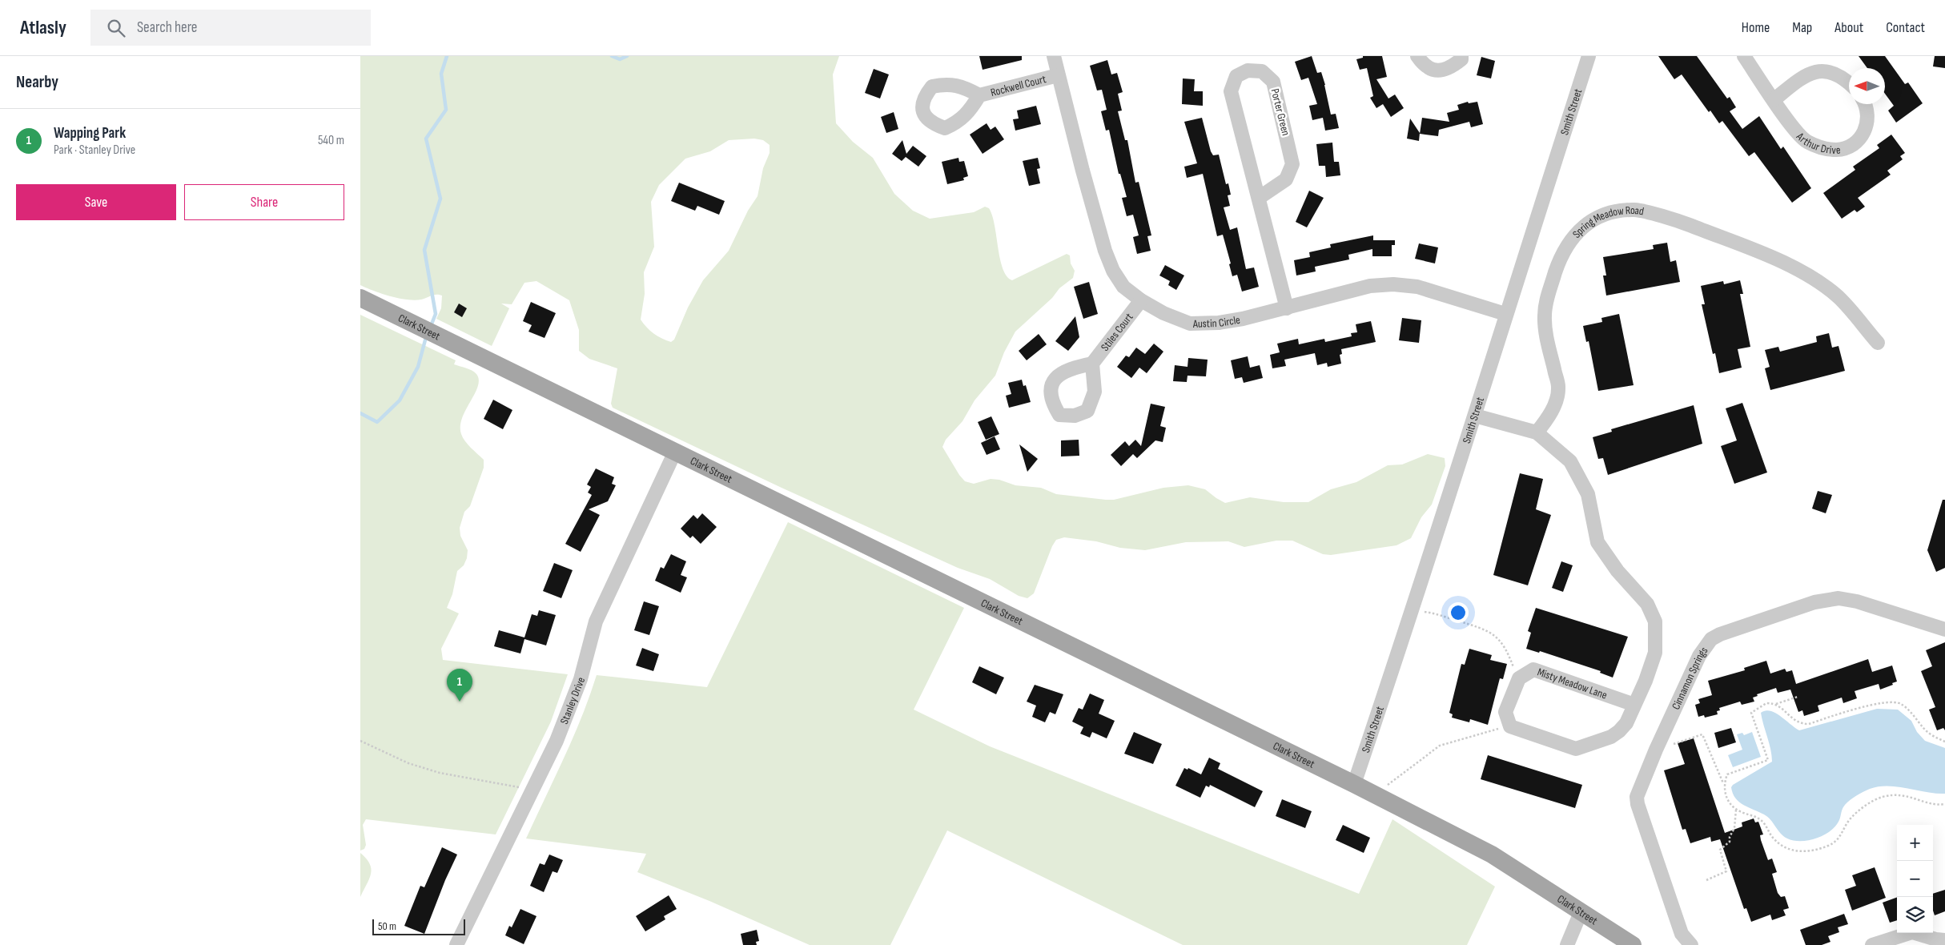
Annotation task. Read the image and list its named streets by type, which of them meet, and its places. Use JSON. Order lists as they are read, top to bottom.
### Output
{
  "streets": {
    "main road": ["Clark Street"],
    "street": [
      "Rockwell Court",
      "Smith Street",
      "Porter Green",
      "Arthur Drive",
      "Spring Meadow Road",
      "Austin Circle",
      "Stiles Court",
      "Cinnamon Springs",
      "Misty Meadow Lane",
      "Stanley Drive"
    ]
  },
  "crossings": [
    ["Rockwell Court", "Austin Circle"],
    ["Smith Street", "Austin Circle"],
    ["Smith Street", "Clark Street"],
    ["Porter Green", "Austin Circle"],
    ["Austin Circle", "Stiles Court"],
    ["Clark Street", "Stanley Drive"]
  ],
  "scale_bar": "50 m",
  "north": "left",
  "page": {
    "header": "Atlasly",
    "search": "Search here",
    "nav": [
      "Home",
      "Map",
      "About",
      "Contact"
    ],
    "heading": "Nearby",
    "list": [
      {
        "mark": "1",
        "name": "Wapping Park",
        "note": "Park · Stanley Drive",
        "value": "540 m"
      }
    ],
    "buttons": ["Save", "Share"],
    "pins": "1",
    "map_buttons": ["+", "−"],
    "scale": "50 m"
  }
}
